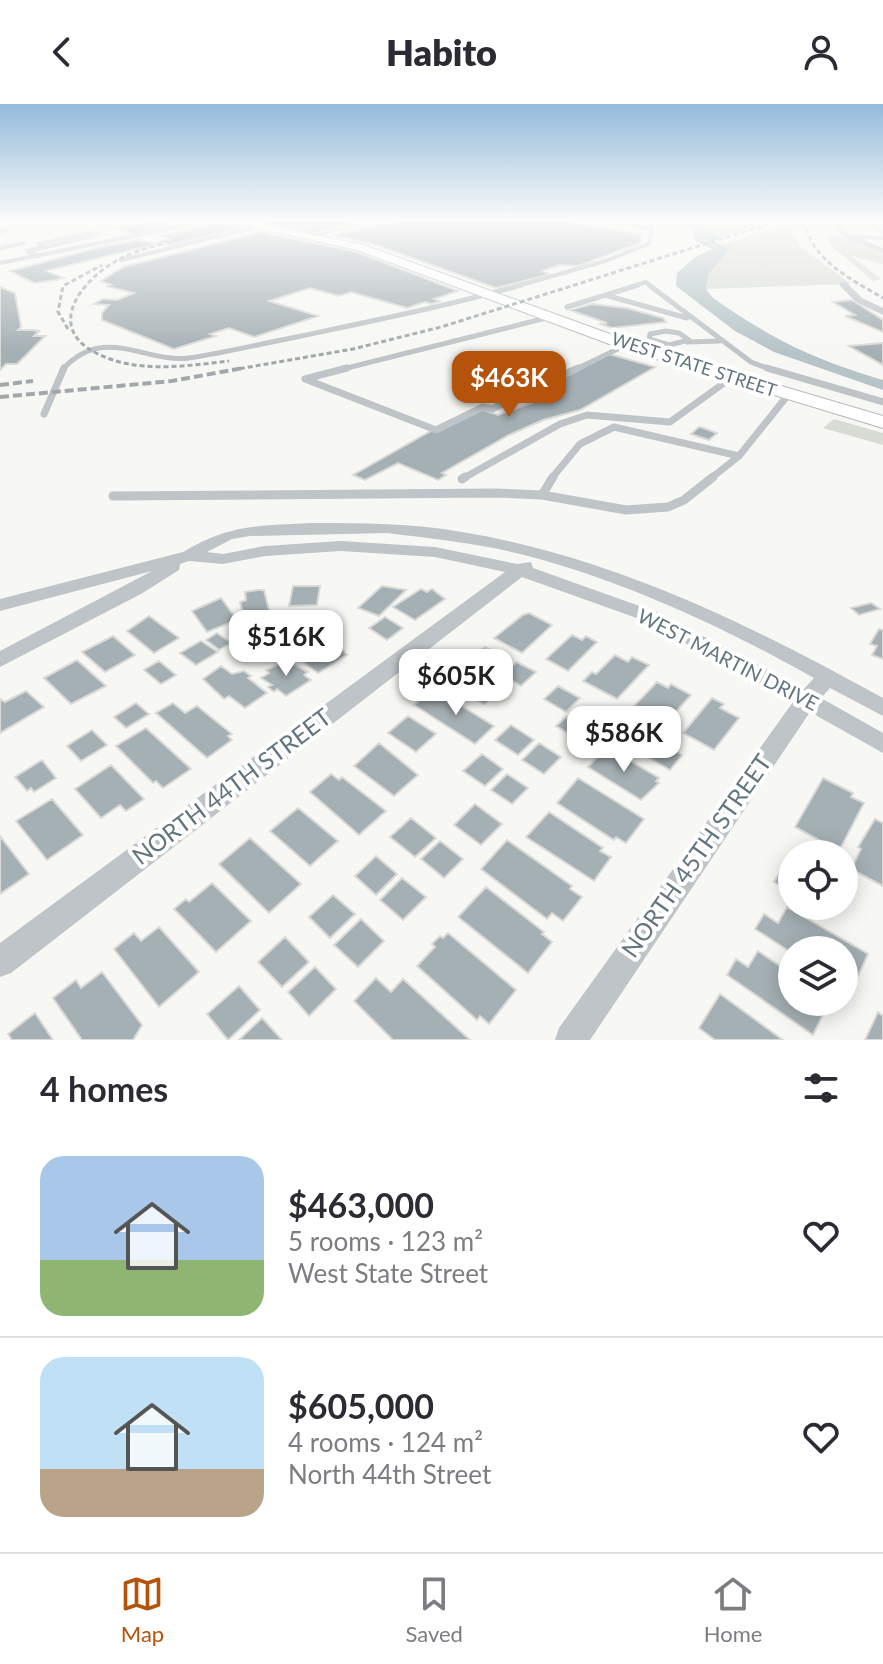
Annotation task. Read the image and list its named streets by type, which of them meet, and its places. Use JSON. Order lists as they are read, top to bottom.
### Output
{
  "streets": {
    "main road": ["WEST STATE STREET"],
    "street": ["WEST MARTIN DRIVE", "NORTH 44TH STREET", "NORTH 45TH STREET"]
  },
  "crossings": [
    ["WEST MARTIN DRIVE", "NORTH 44TH STREET"],
    ["WEST MARTIN DRIVE", "NORTH 45TH STREET"]
  ],
  "page": {
    "header": "Habito",
    "price": [
      "$463K",
      "$516K",
      "$605K",
      "$586K"
    ],
    "heading": "4 homes",
    "list": [
      {
        "name": "$463,000",
        "note": "5 rooms · 123 m² · West State Street"
      },
      {
        "name": "$605,000",
        "note": "4 rooms · 124 m² · North 44th Street"
      }
    ],
    "tabs": ["Map", "Saved", "Home"]
  }
}
